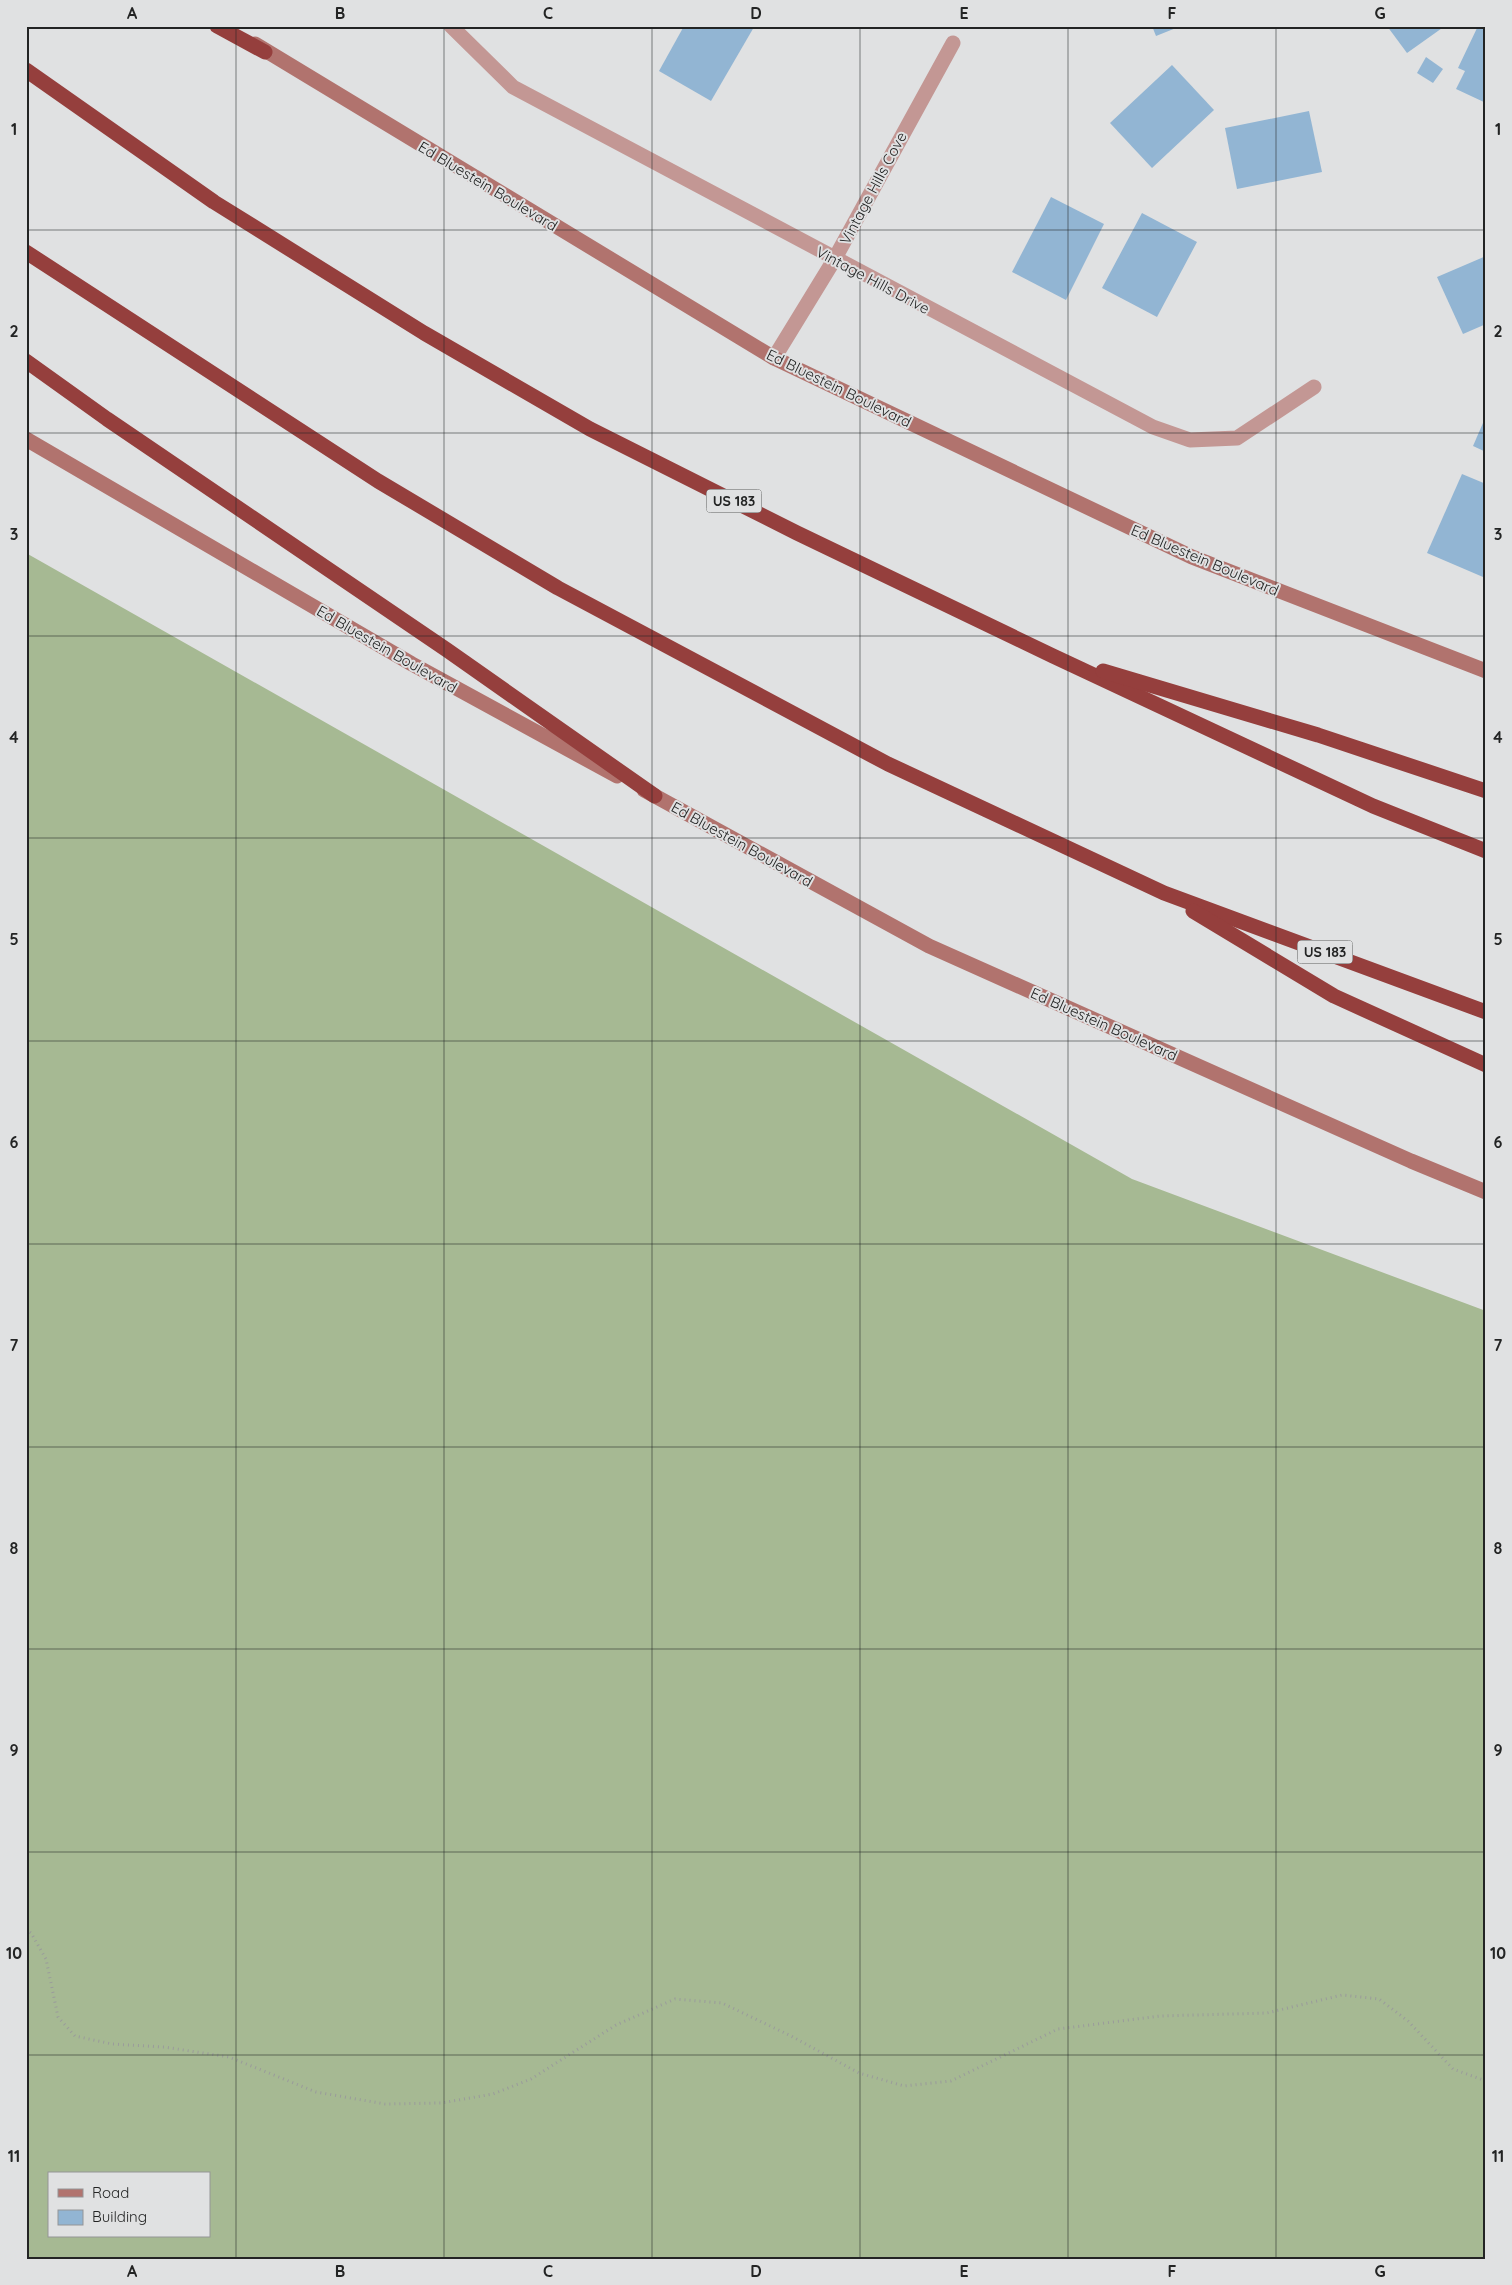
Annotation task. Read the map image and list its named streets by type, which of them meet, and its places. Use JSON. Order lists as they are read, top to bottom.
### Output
{
  "streets": {
    "highway": ["US 183"],
    "main road": ["Ed Bluestein Boulevard"],
    "street": ["Vintage Hills Cove", "Vintage Hills Drive"]
  },
  "crossings": [
    ["Ed Bluestein Boulevard", "Vintage Hills Cove"],
    ["Vintage Hills Cove", "Vintage Hills Drive"]
  ],
  "legend": ["Road", "Building"],
  "grid": {
    "columns": [
      "A",
      "B",
      "C",
      "D",
      "E",
      "F",
      "G"
    ],
    "rows": [
      "1",
      "2",
      "3",
      "4",
      "5",
      "6",
      "7",
      "8",
      "9",
      "10",
      "11"
    ]
  }
}
